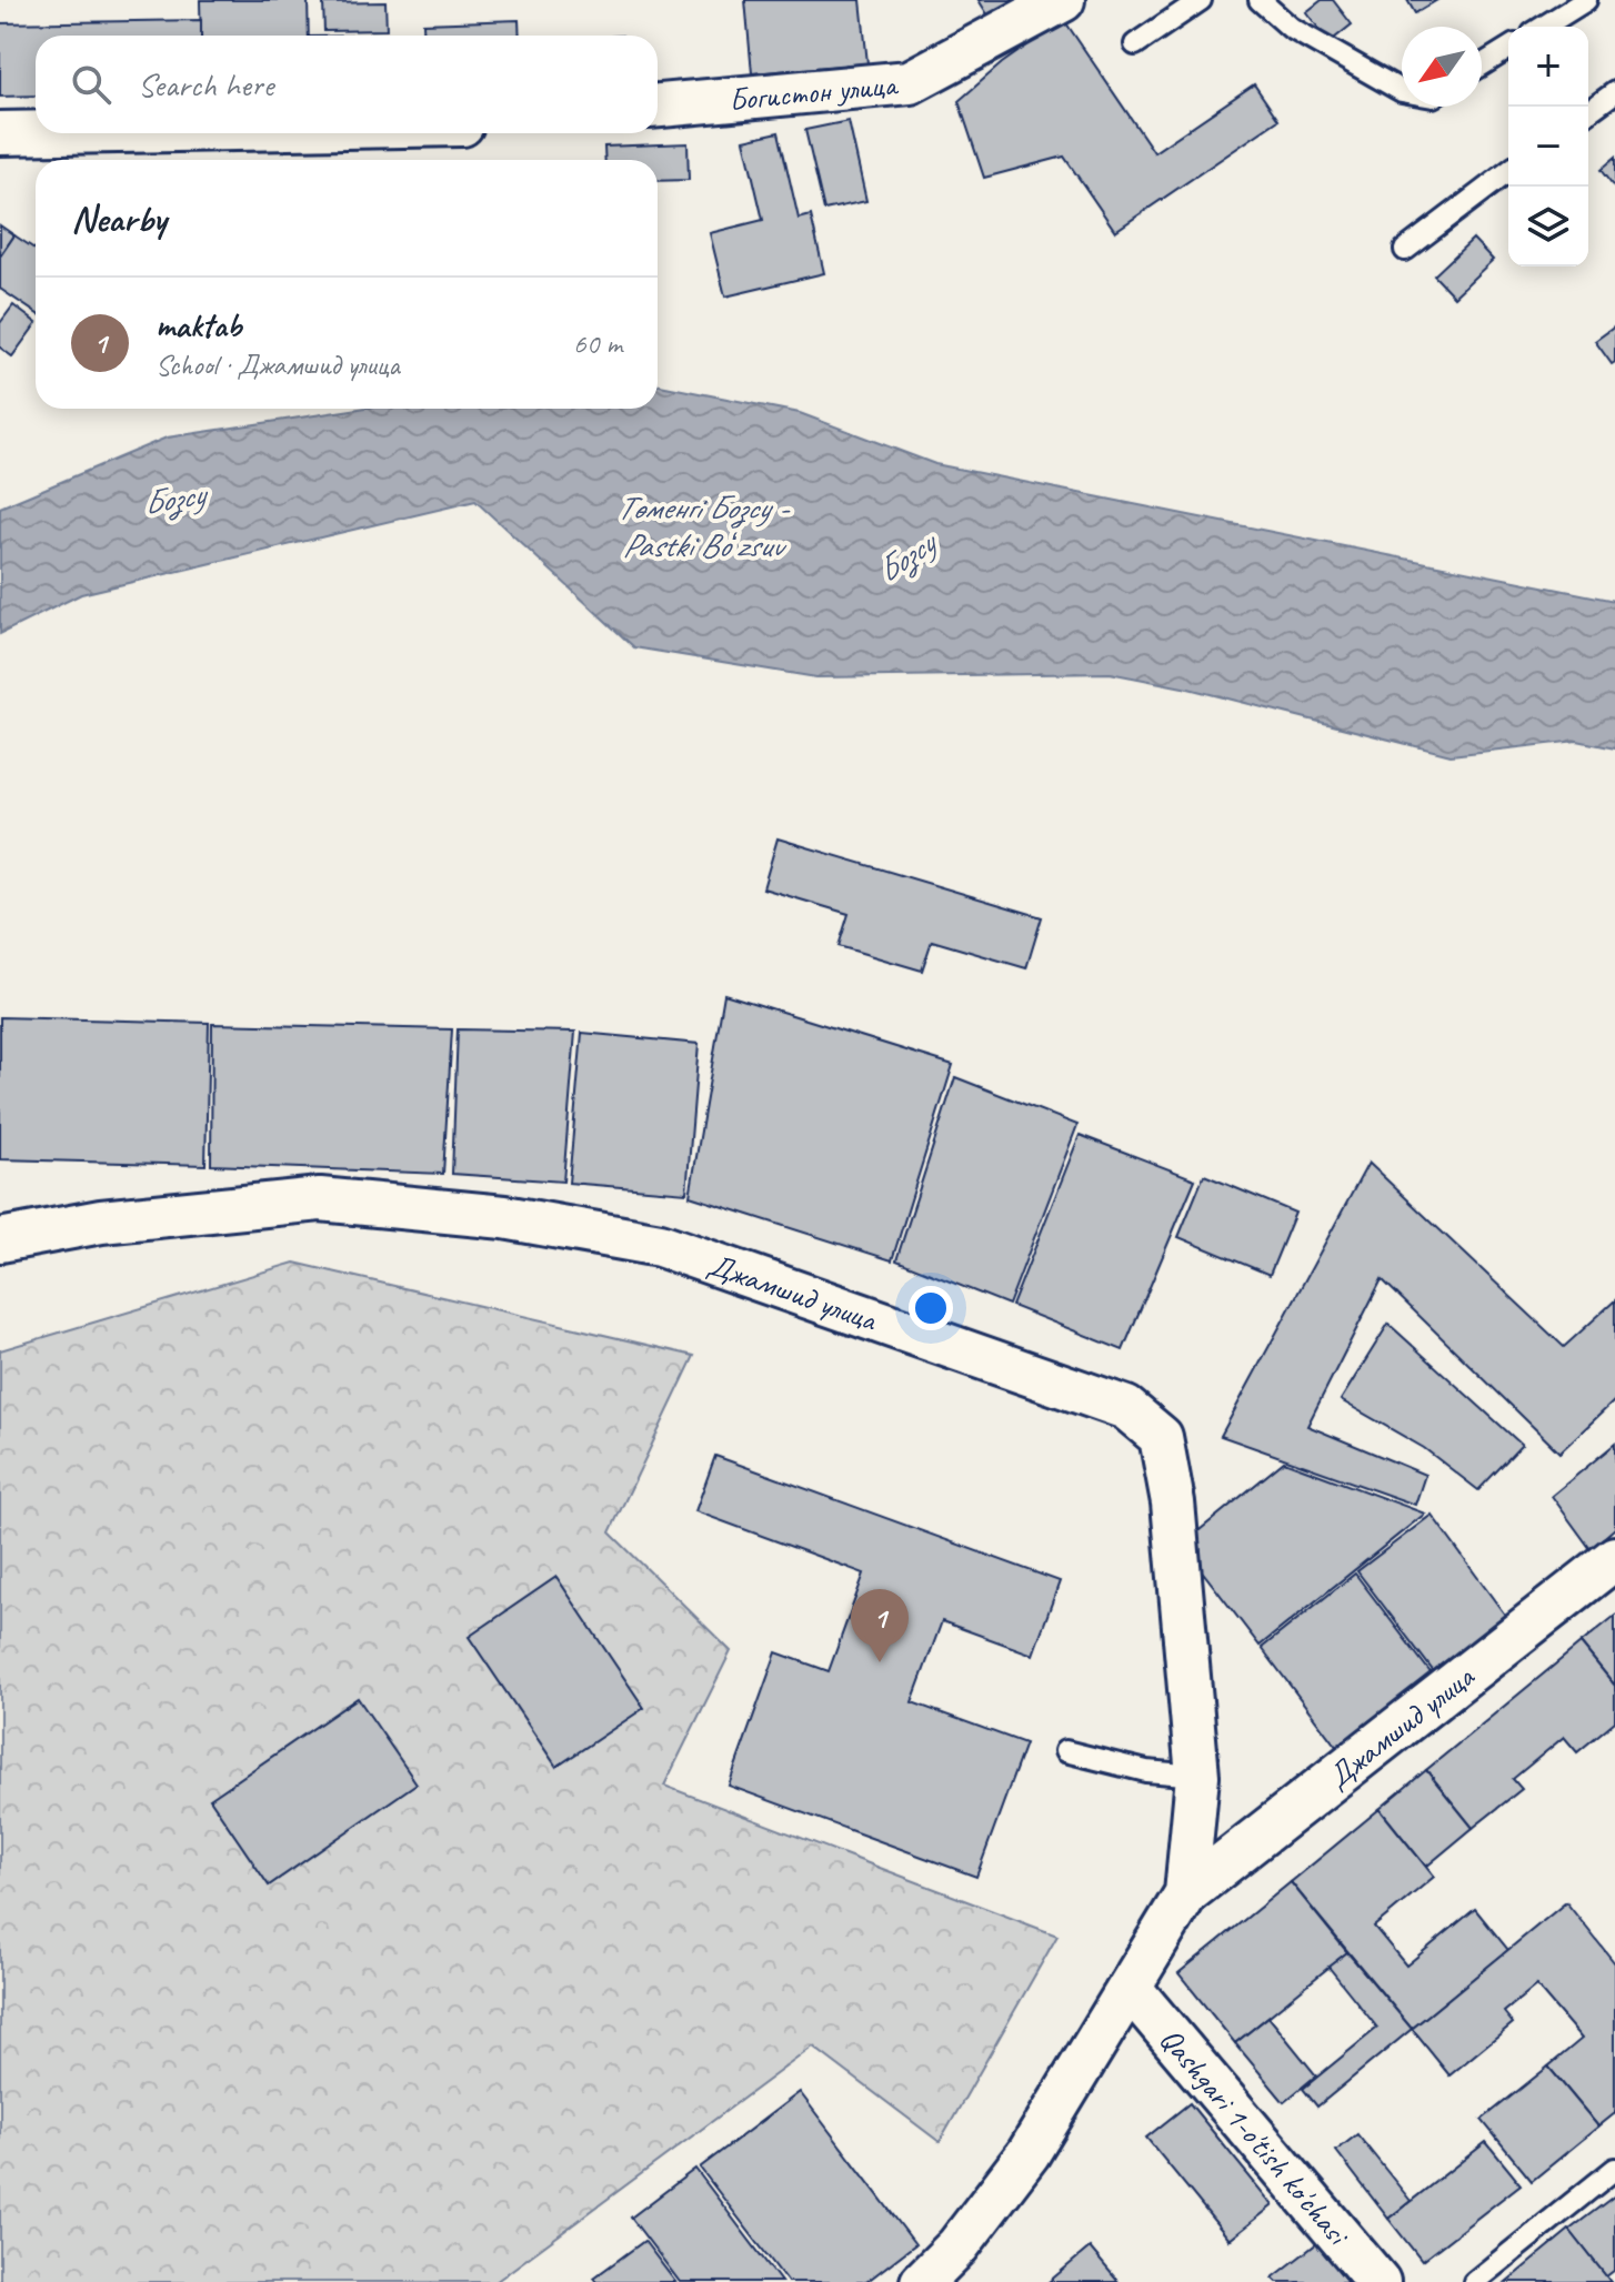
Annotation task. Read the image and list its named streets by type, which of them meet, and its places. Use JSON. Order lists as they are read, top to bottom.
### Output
{
  "streets": {
    "street": ["Богистон улица", "Джамшид улица", "Qashgari 1-o'tish ko'chasi"]
  },
  "crossings": [
    ["Джамшид улица", "Qashgari 1-o'tish ko'chasi"]
  ],
  "water": ["Бозсу", "Төменгі Бозсу - Pastki Boʻzsuv"],
  "north": "bottom left",
  "page": {
    "map_buttons": ["+", "−"],
    "search": "Search here",
    "heading": "Nearby",
    "list": [
      {
        "mark": "1",
        "name": "maktab",
        "note": "School · Джамшид улица",
        "value": "60 m"
      }
    ],
    "pins": "1"
  }
}
